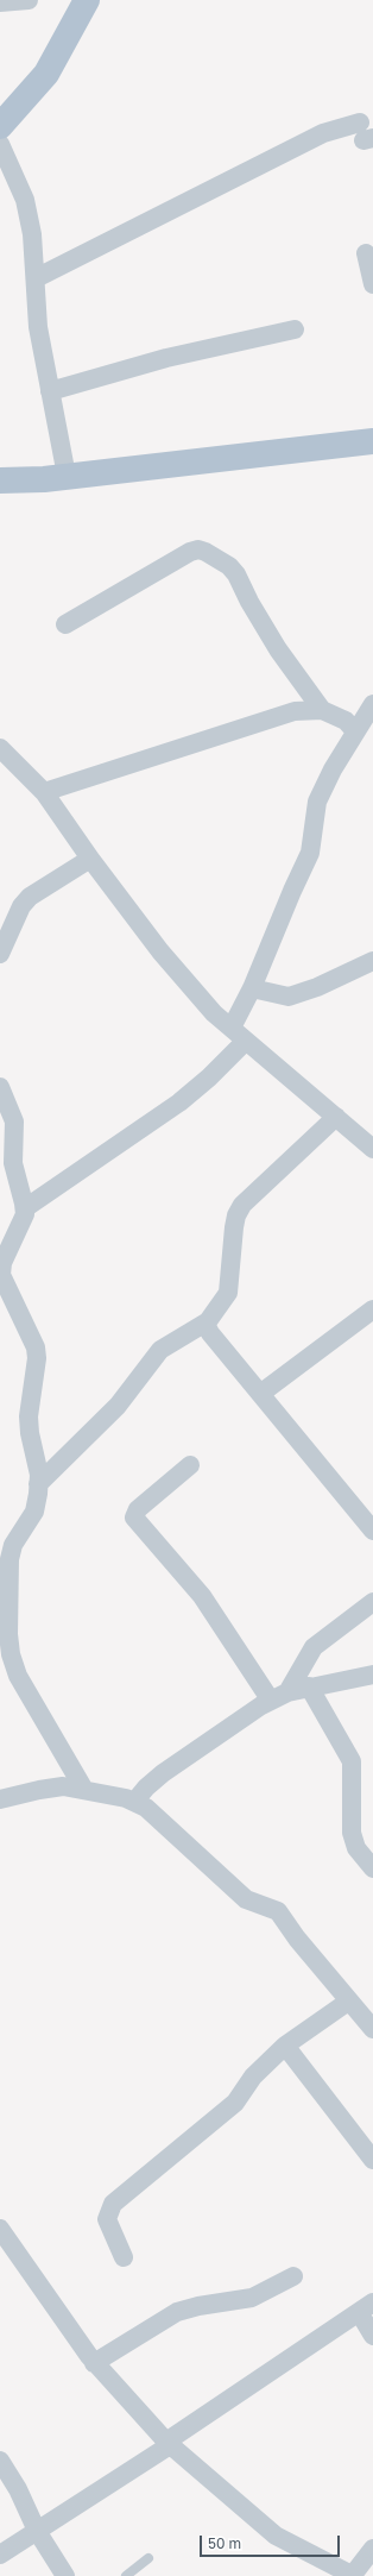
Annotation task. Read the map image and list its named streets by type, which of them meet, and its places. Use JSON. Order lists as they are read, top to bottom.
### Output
{
  "scale_bar": "50 m"
}
